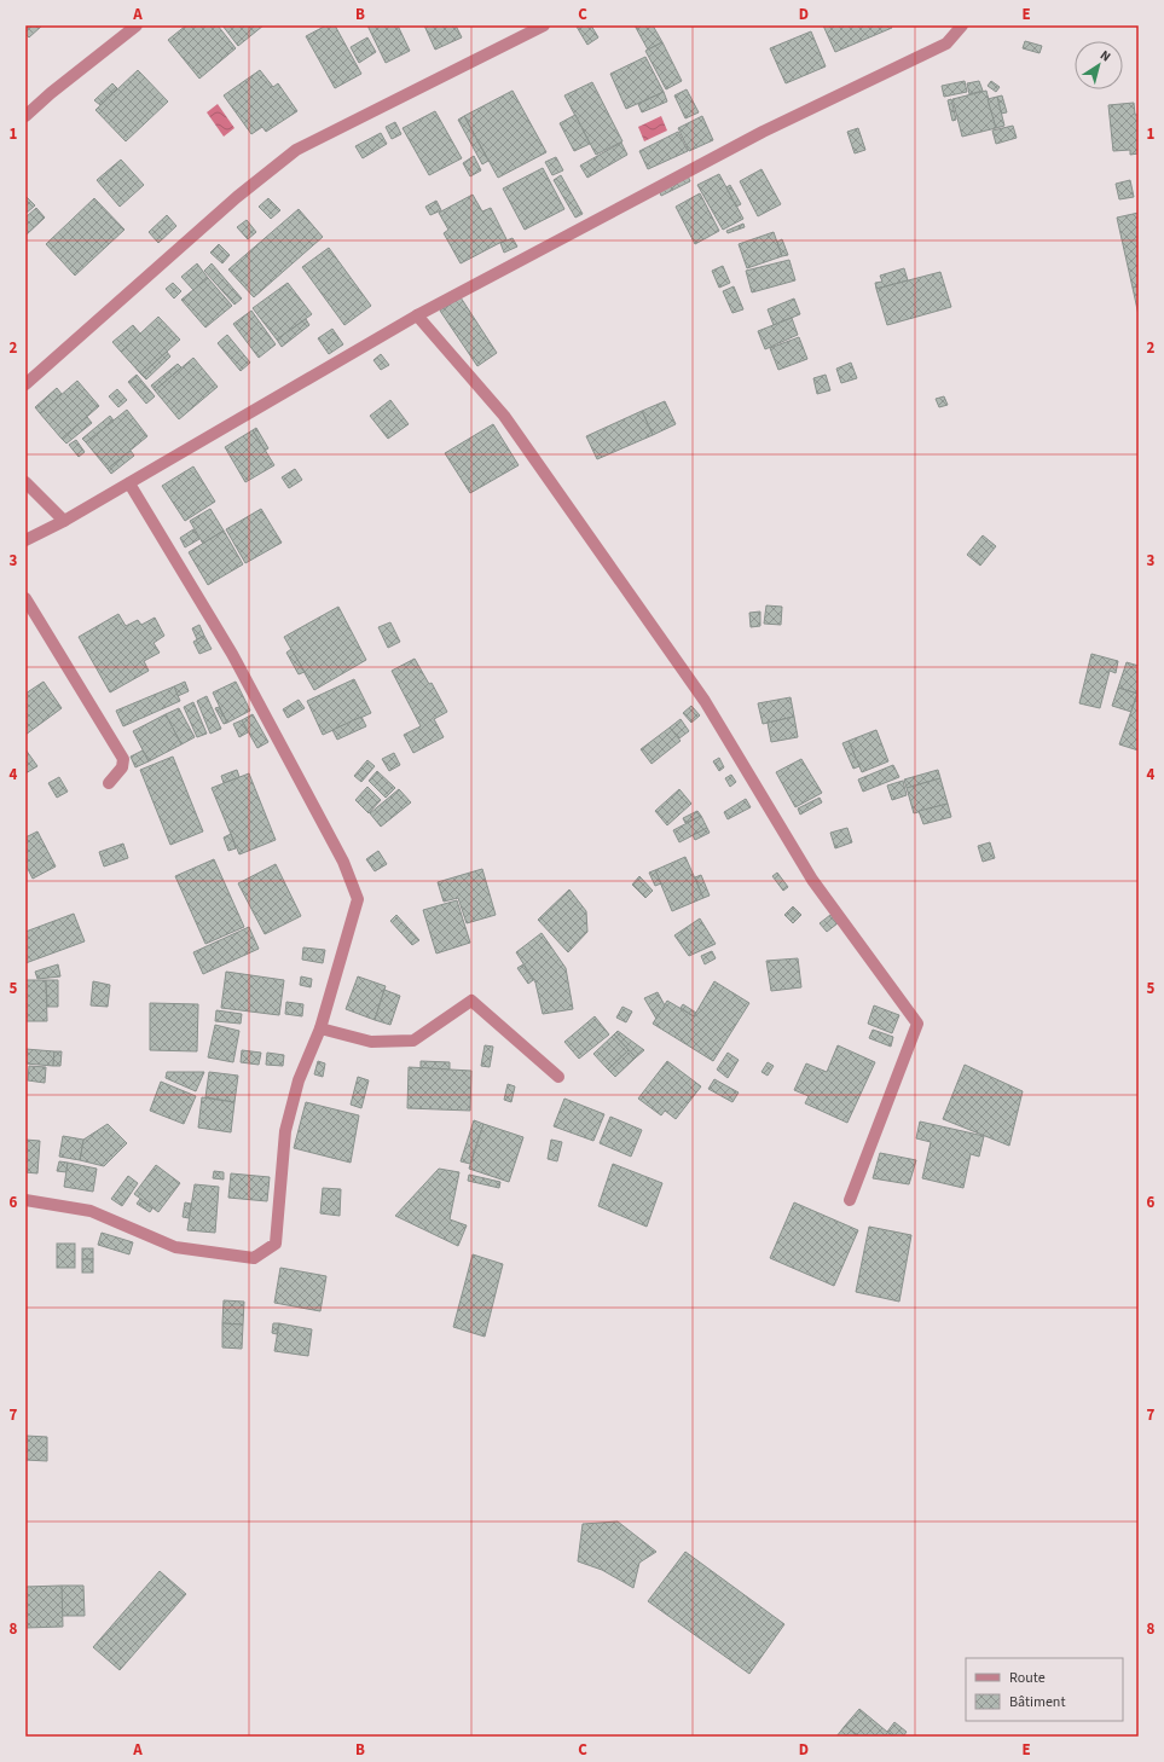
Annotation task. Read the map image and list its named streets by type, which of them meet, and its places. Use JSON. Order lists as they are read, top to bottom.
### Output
{
  "legend": ["Route", "Bâtiment"],
  "north": "top right",
  "grid": {
    "columns": [
      "A",
      "B",
      "C",
      "D",
      "E"
    ],
    "rows": [
      "1",
      "2",
      "3",
      "4",
      "5",
      "6",
      "7",
      "8"
    ]
  }
}
